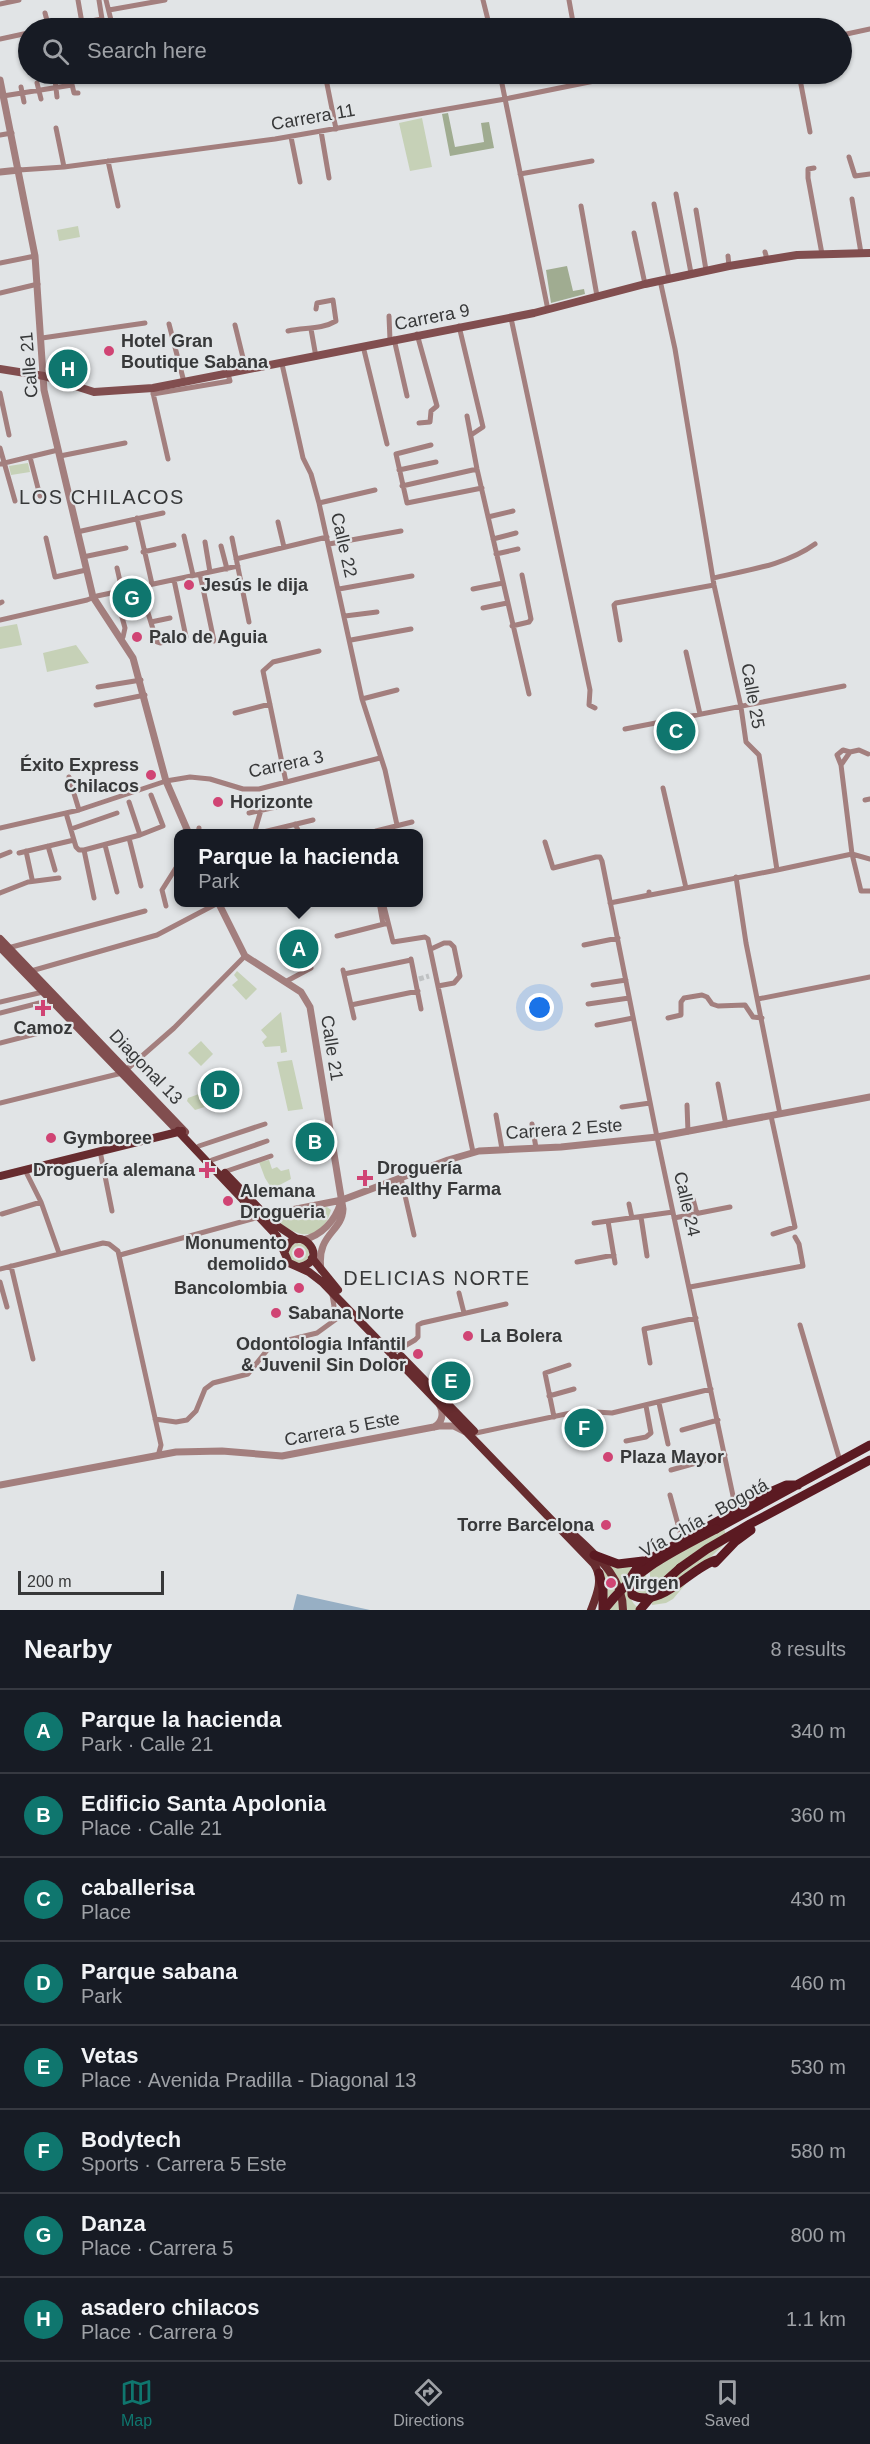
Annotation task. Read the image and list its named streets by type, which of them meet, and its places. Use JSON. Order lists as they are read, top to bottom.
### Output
{
  "streets": {
    "highway": ["Vía Chía - Bogotá"],
    "main road": ["Carrera 9", "Diagonal 13"],
    "street": [
      "Carrera 11",
      "Calle 21",
      "Calle 22",
      "Calle 25",
      "Carrera 3",
      "Carrera 2 Este",
      "Calle 24",
      "Carrera 5 Este"
    ]
  },
  "crossings": [
    ["Carrera 11", "Calle 21"],
    ["Carrera 9", "Calle 21"],
    ["Carrera 9", "Calle 22"],
    ["Carrera 9", "Calle 25"],
    ["Calle 21", "Carrera 3"],
    ["Calle 21", "Carrera 2 Este"],
    ["Diagonal 13", "Carrera 2 Este"],
    ["Carrera 2 Este", "Calle 24"],
    ["Calle 24", "Carrera 5 Este"]
  ],
  "districts": ["LOS CHILACOS", "DELICIAS NORTE"],
  "places": {
    "other": [
      "Hotel Gran Boutique Sabana",
      "Jesús le dija",
      "Palo de Aguia",
      "Éxito Express Chilacos",
      "Horizonte",
      "Gymboree",
      "Alemana Drogueria",
      "Monumento demolido",
      "Bancolombia",
      "Sabana Norte",
      "La Bolera",
      "Odontologia Infantil & Juvenil Sin Dolor",
      "Plaza Mayor",
      "Torre Barcelona",
      "Virgen"
    ],
    "health": ["Camoz", "Droguería alemana", "Droguería Healthy Farma"]
  },
  "scale_bar": "200 m",
  "page": {
    "search": "Search here",
    "pins": [
      "H",
      "G",
      "C",
      "A",
      "D",
      "B",
      "E",
      "F"
    ],
    "popup": ["Parque la hacienda", "Park"],
    "scale": "200 m",
    "heading": ["Nearby", "8 results"],
    "list": [
      {
        "mark": "A",
        "name": "Parque la hacienda",
        "note": "Park · Calle 21",
        "value": "340 m"
      },
      {
        "mark": "B",
        "name": "Edificio Santa Apolonia",
        "note": "Place · Calle 21",
        "value": "360 m"
      },
      {
        "mark": "C",
        "name": "caballerisa",
        "note": "Place",
        "value": "430 m"
      },
      {
        "mark": "D",
        "name": "Parque sabana",
        "note": "Park",
        "value": "460 m"
      },
      {
        "mark": "E",
        "name": "Vetas",
        "note": "Place · Avenida Pradilla - Diagonal 13",
        "value": "530 m"
      },
      {
        "mark": "F",
        "name": "Bodytech",
        "note": "Sports · Carrera 5 Este",
        "value": "580 m"
      },
      {
        "mark": "G",
        "name": "Danza",
        "note": "Place · Carrera 5",
        "value": "800 m"
      },
      {
        "mark": "H",
        "name": "asadero chilacos",
        "note": "Place · Carrera 9",
        "value": "1.1 km"
      }
    ],
    "nav": ["Map", "Directions", "Saved"]
  }
}
